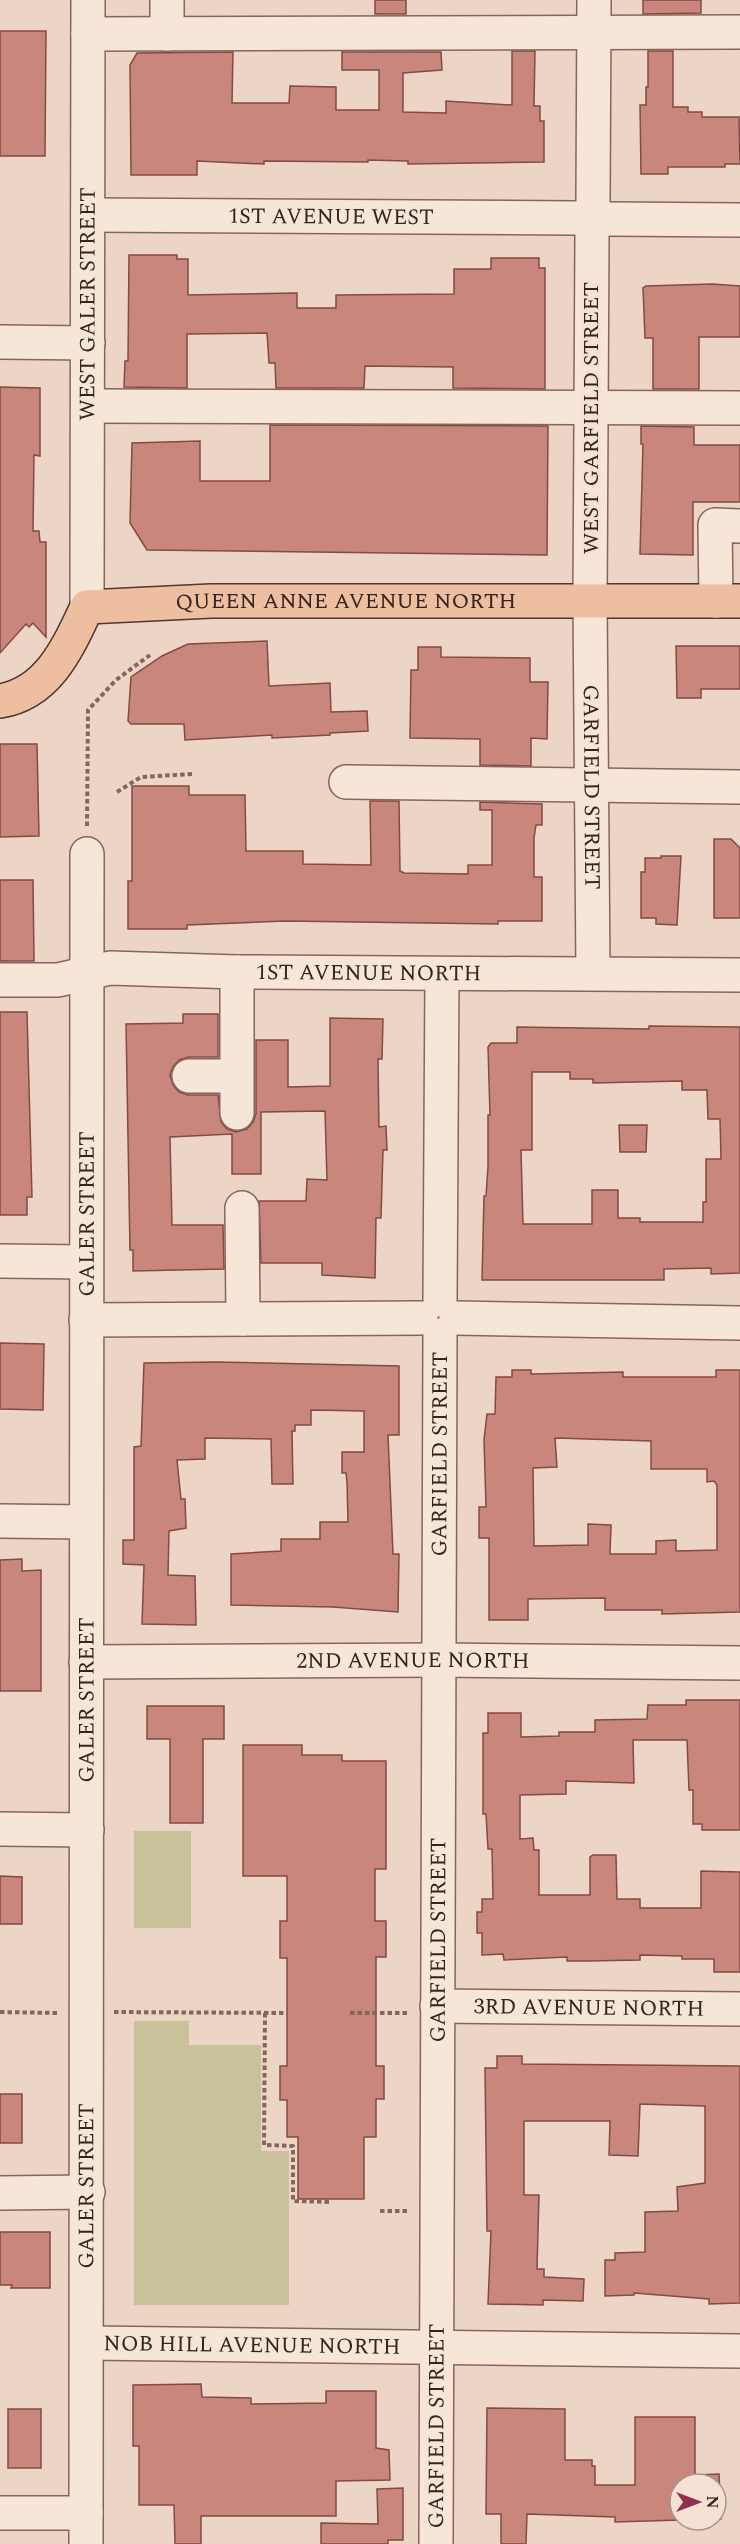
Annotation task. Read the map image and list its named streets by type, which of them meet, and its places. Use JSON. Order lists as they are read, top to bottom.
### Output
{
  "streets": {
    "main road": ["QUEEN ANNE AVENUE NORTH"],
    "street": [
      "1ST AVENUE WEST",
      "WEST GALER STREET",
      "WEST GARFIELD STREET",
      "GARFIELD STREET",
      "1ST AVENUE NORTH",
      "GALER STREET",
      "2ND AVENUE NORTH",
      "3RD AVENUE NORTH",
      "NOB HILL AVENUE NORTH"
    ]
  },
  "crossings": [
    ["1ST AVENUE WEST", "WEST GALER STREET"],
    ["1ST AVENUE WEST", "WEST GARFIELD STREET"],
    ["WEST GALER STREET", "QUEEN ANNE AVENUE NORTH"],
    ["WEST GARFIELD STREET", "QUEEN ANNE AVENUE NORTH"],
    ["WEST GARFIELD STREET", "GARFIELD STREET"],
    ["QUEEN ANNE AVENUE NORTH", "GARFIELD STREET"],
    ["GARFIELD STREET", "1ST AVENUE NORTH"],
    ["GARFIELD STREET", "2ND AVENUE NORTH"],
    ["GARFIELD STREET", "3RD AVENUE NORTH"],
    ["GARFIELD STREET", "NOB HILL AVENUE NORTH"],
    ["1ST AVENUE NORTH", "GALER STREET"],
    ["GALER STREET", "2ND AVENUE NORTH"],
    ["GALER STREET", "NOB HILL AVENUE NORTH"]
  ],
  "north": "right"
}
